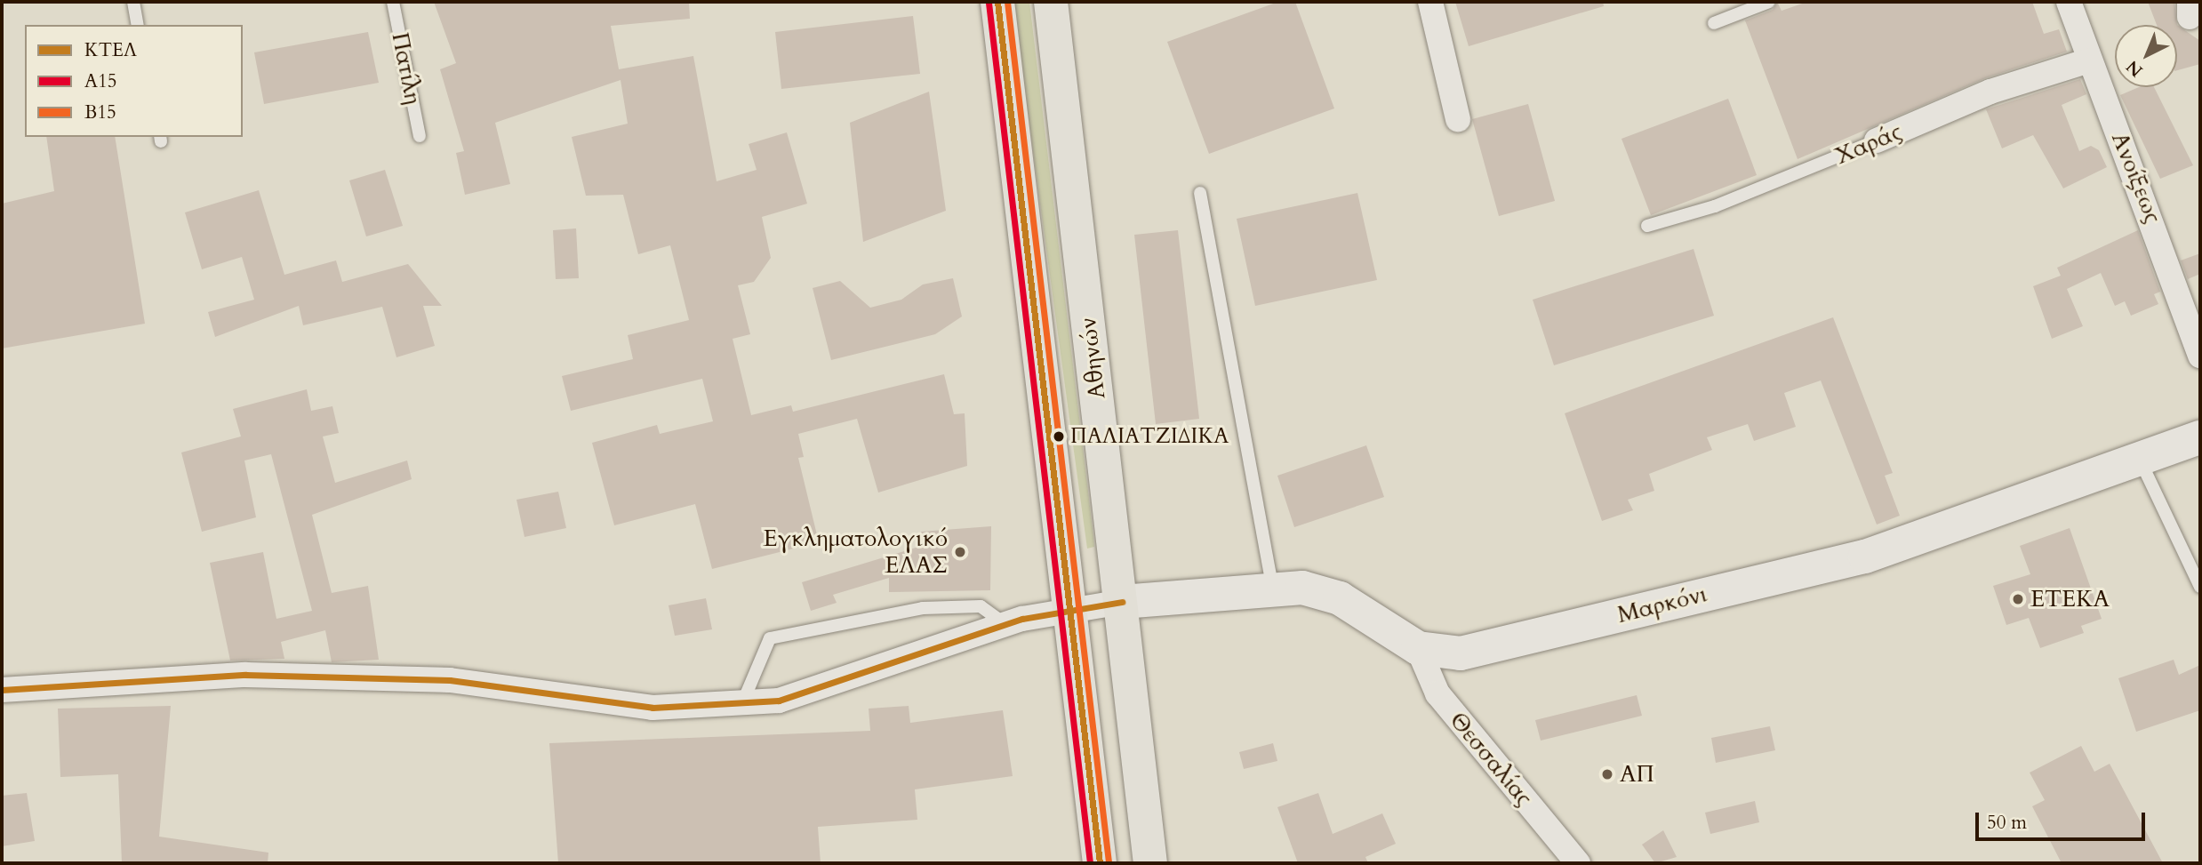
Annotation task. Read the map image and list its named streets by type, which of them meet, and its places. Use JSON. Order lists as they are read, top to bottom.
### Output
{
  "streets": {
    "highway": ["Αθηνών"],
    "street": [
      "Χαράς",
      "Ανοίξεως",
      "Μαρκόνι",
      "Θεσσαλίας"
    ],
    "lane": ["Πατίλη"]
  },
  "crossings": [
    ["Χαράς", "Ανοίξεως"],
    ["Αθηνών", "Μαρκόνι"],
    ["Μαρκόνι", "Θεσσαλίας"]
  ],
  "places": [
    "ΠΑΛΙΑΤΖΙΔΙΚΑ",
    "Εγκληματολογικό ΕΛΑΣ",
    "ΕΤΕΚΑ",
    "ΑΠ"
  ],
  "lines": ["transit line ΚΤΕΛ", "transit line Β15", "transit line Α15"],
  "legend": ["ΚΤΕΛ", "Α15", "Β15"],
  "scale_bar": "50 m",
  "north": "bottom left"
}
